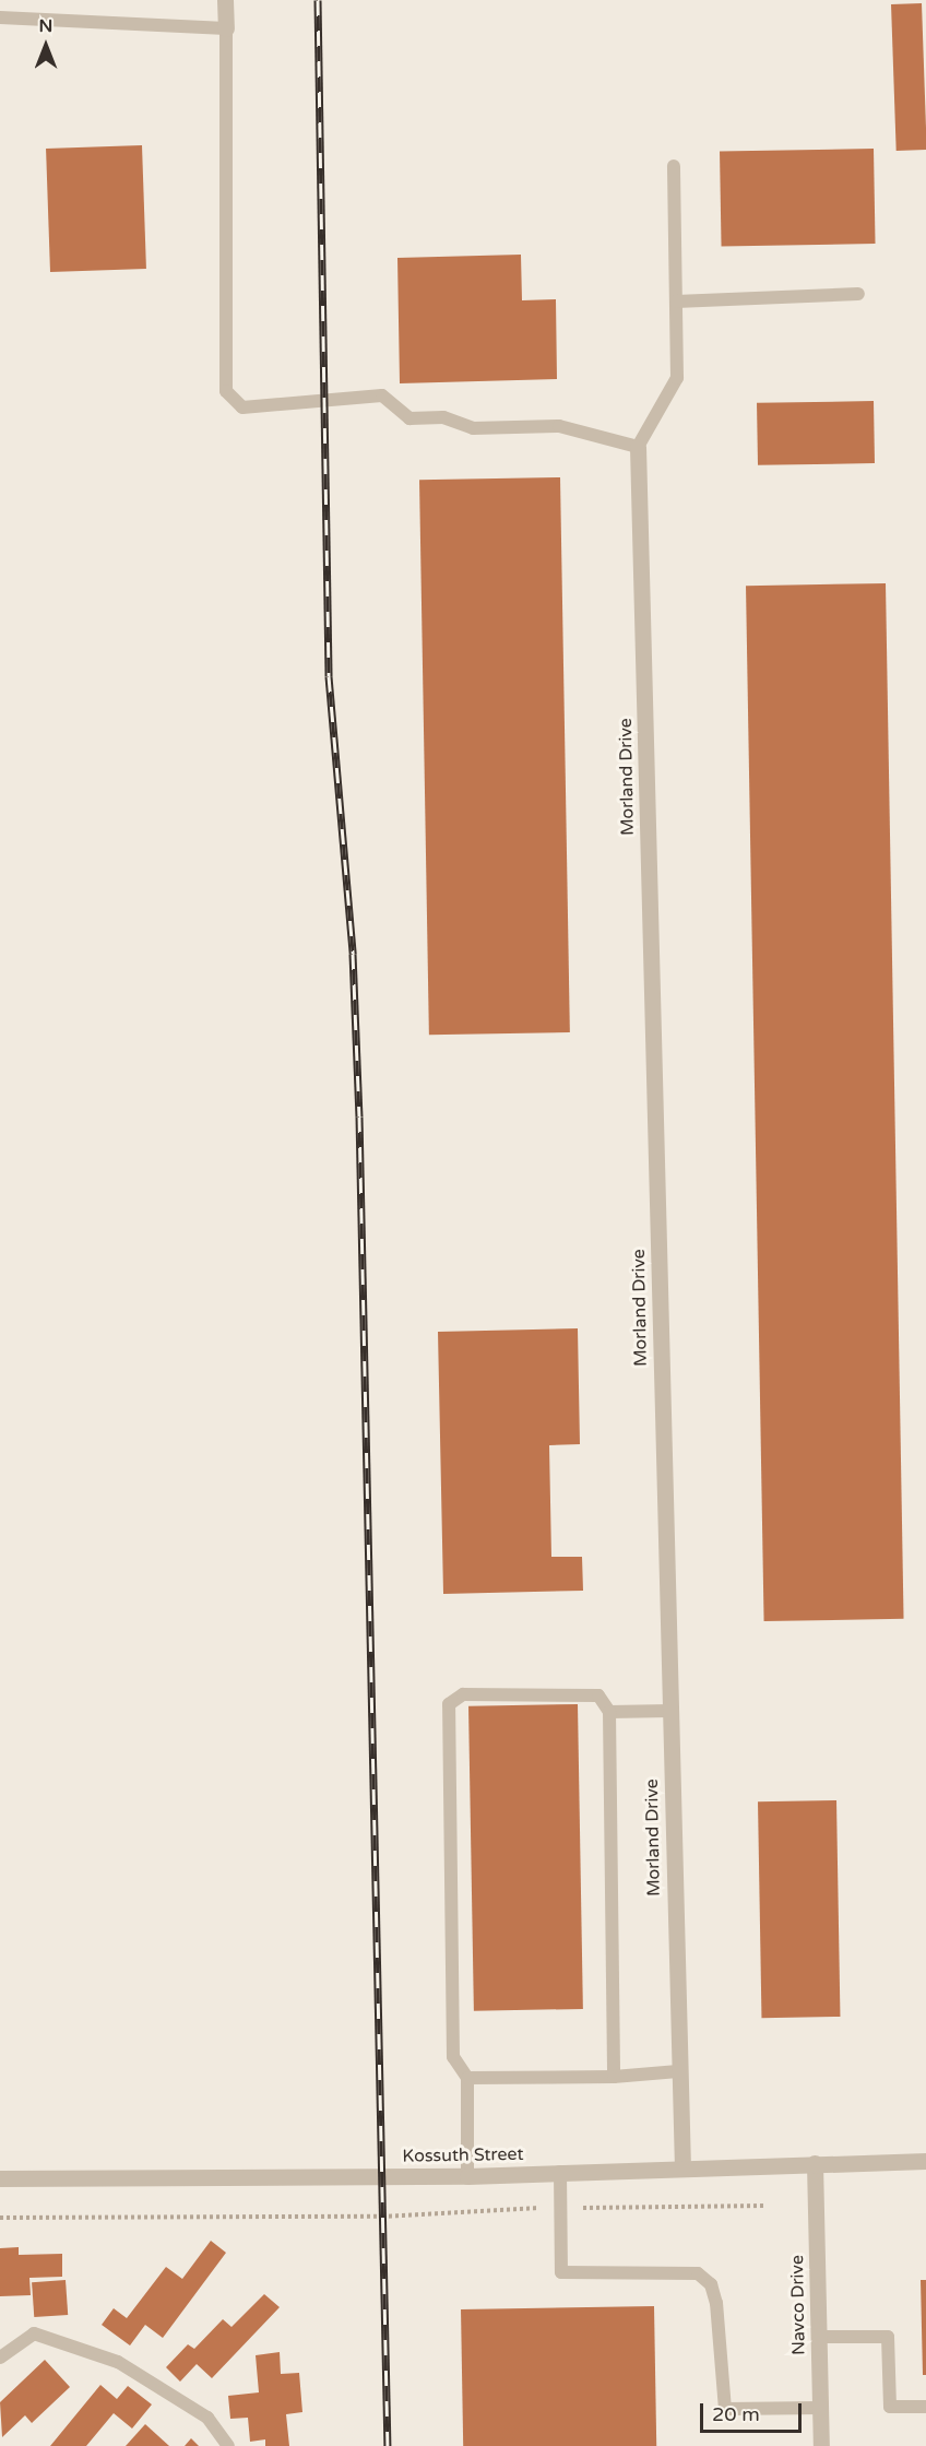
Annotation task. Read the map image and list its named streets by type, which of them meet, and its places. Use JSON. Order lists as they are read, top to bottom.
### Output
{
  "streets": {
    "street": ["Morland Drive", "Kossuth Street", "Navco Drive"]
  },
  "crossings": [
    ["Morland Drive", "Kossuth Street"],
    ["Kossuth Street", "Navco Drive"]
  ],
  "scale_bar": "20 m",
  "north": "top"
}
